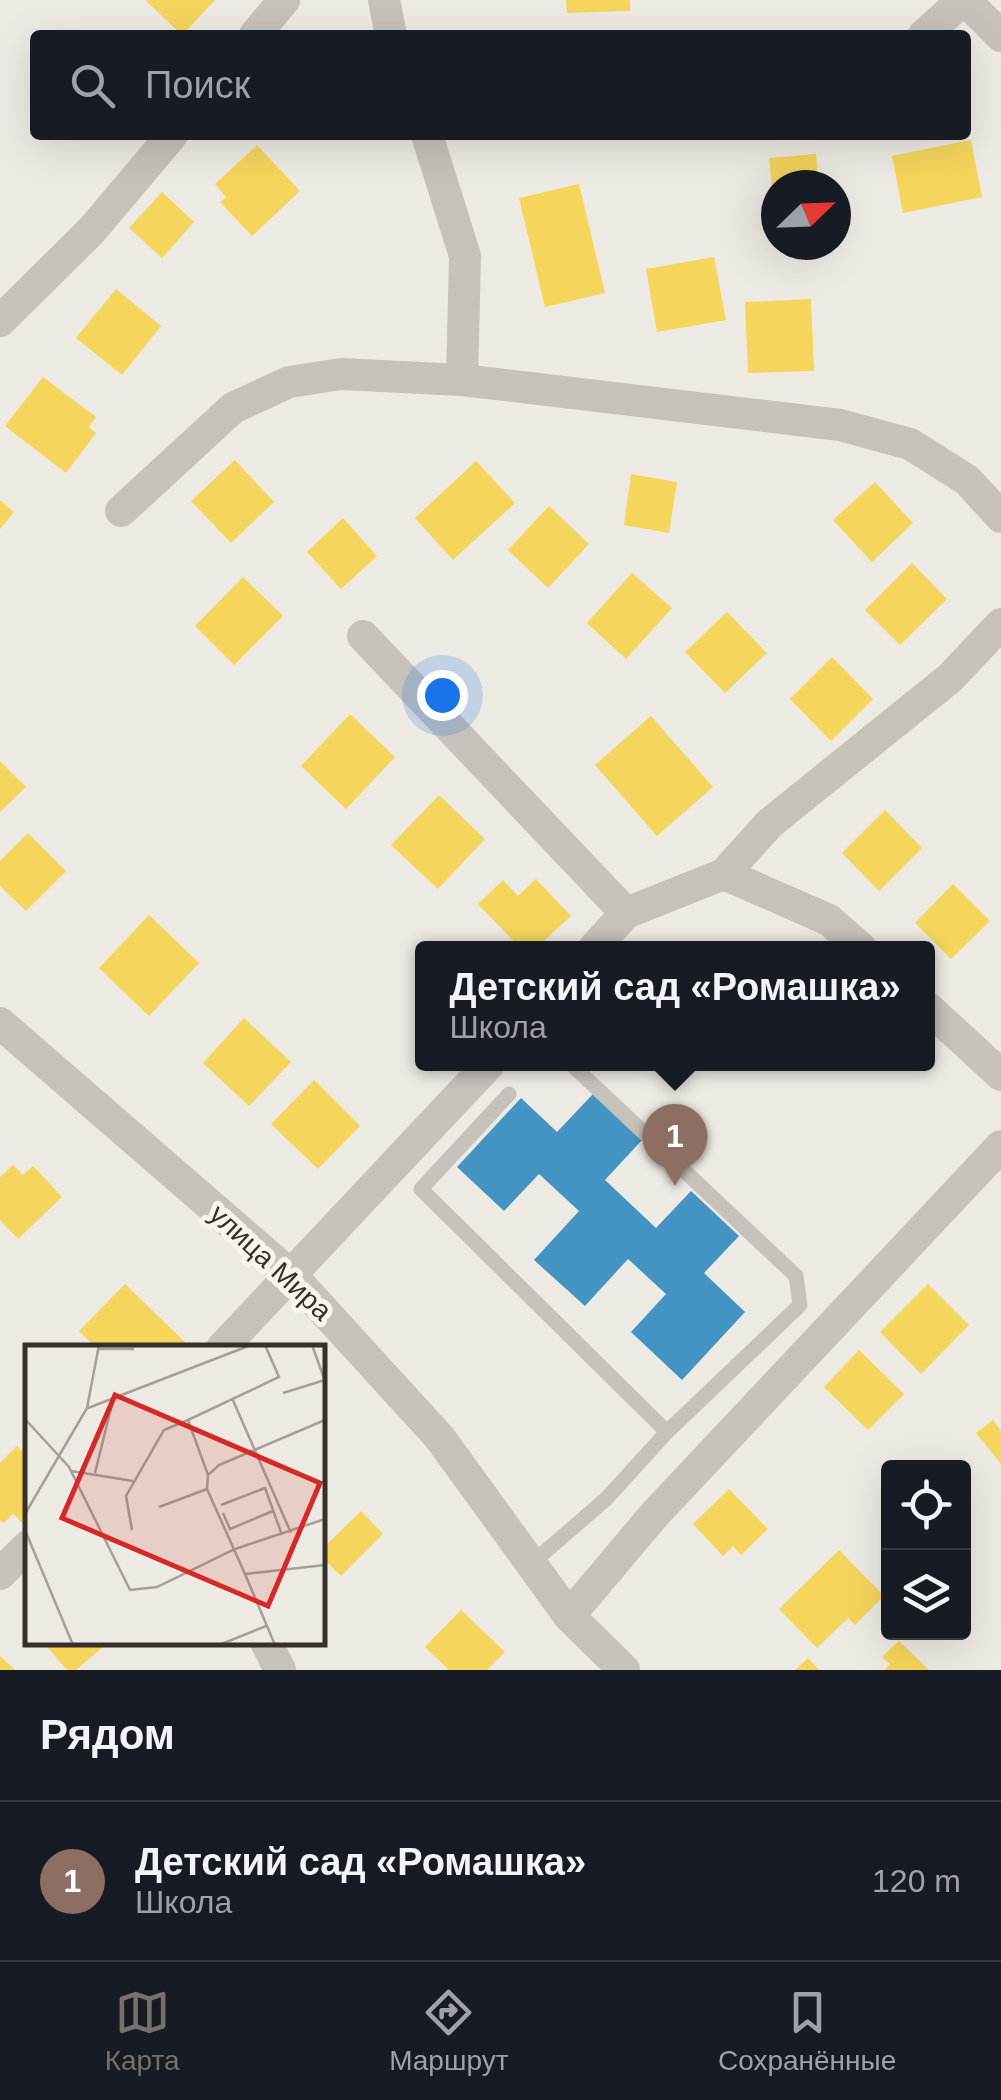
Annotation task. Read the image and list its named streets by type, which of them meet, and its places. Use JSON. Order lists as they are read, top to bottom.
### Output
{
  "streets": {
    "street": ["улица Мира"]
  },
  "north": "top right",
  "page": {
    "search": "Поиск",
    "popup": ["Детский сад «Ромашка»", "Школа"],
    "pins": "1",
    "heading": "Рядом",
    "list": [
      {
        "mark": "1",
        "name": "Детский сад «Ромашка»",
        "note": "Школа",
        "value": "120 m"
      }
    ],
    "nav": ["Карта", "Маршрут", "Сохранённые"]
  }
}
